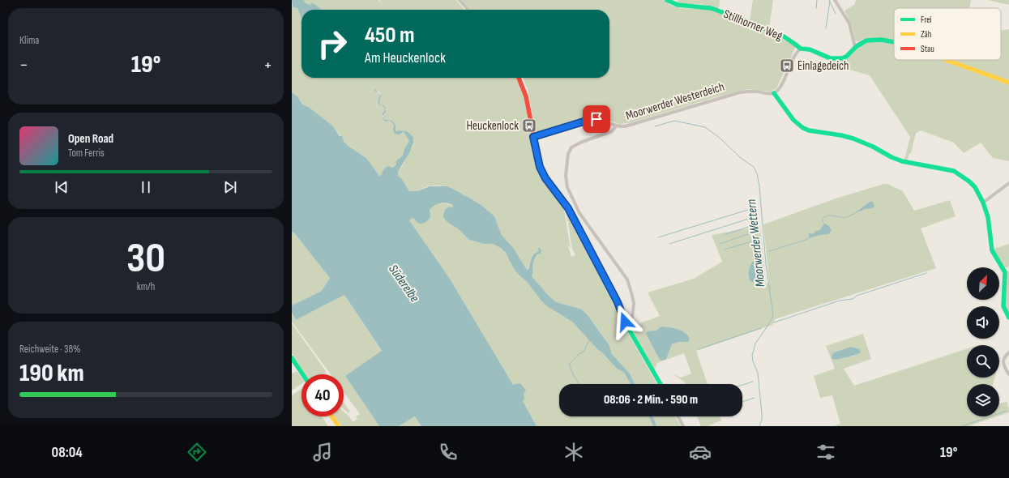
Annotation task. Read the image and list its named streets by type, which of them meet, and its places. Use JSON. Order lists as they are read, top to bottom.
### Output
{
  "streets": {
    "street": ["Stillhorner Weg", "Moorwerder Westerdeich"]
  },
  "water": ["Moorwerder Wettern", "Süderelbe"],
  "places": {
    "bus stop": ["Einlagedeich", "Heuckenlock"]
  },
  "legend": ["Frei", "Zäh", "Stau"],
  "north": "top right",
  "page": {
    "tile": [
      "Klima",
      ["30", "km/h"],
      ["Reichweite · 38%", "190 km"]
    ],
    "turn": ["450 m", "Am Heuckenlock"],
    "heat": ["−", "19°", "+"],
    "song": ["Open Road", "Tom Ferris"],
    "limit": "40",
    "trip": "08:06 · 2 Min. · 590 m",
    "tabs": ["08:04", "19°"]
  }
}
